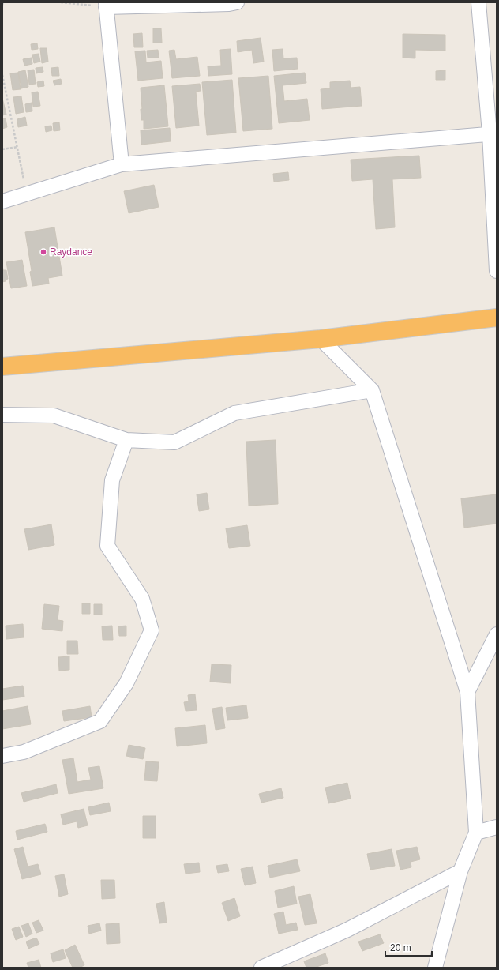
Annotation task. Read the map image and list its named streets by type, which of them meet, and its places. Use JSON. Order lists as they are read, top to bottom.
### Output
{
  "places": ["Raydance"],
  "scale_bar": "20 m"
}
